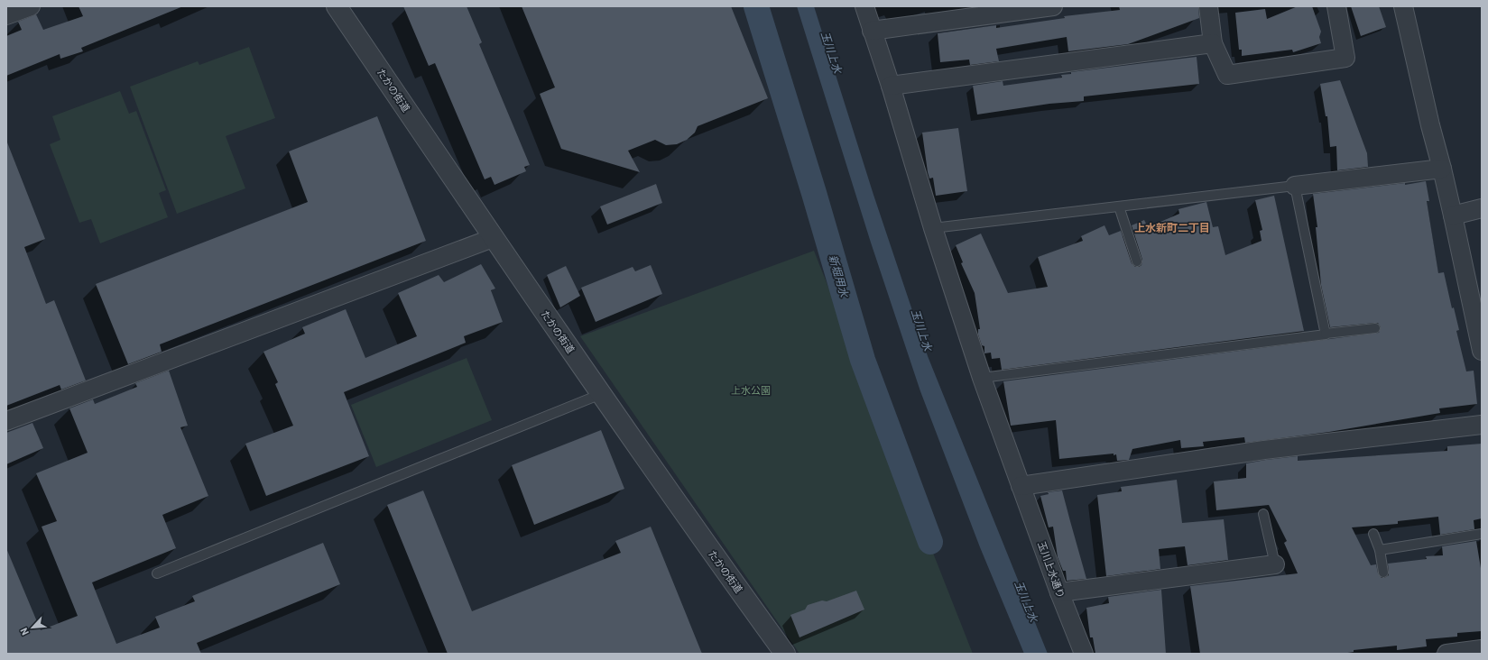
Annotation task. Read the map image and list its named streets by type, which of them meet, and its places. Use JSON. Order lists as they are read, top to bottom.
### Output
{
  "streets": {
    "street": ["たかの街道", "玉川上水通り"]
  },
  "districts": ["上水新町二丁目"],
  "water": ["玉川上水", "新堀用水"],
  "parks": ["上水公園"],
  "north": "bottom left"
}
